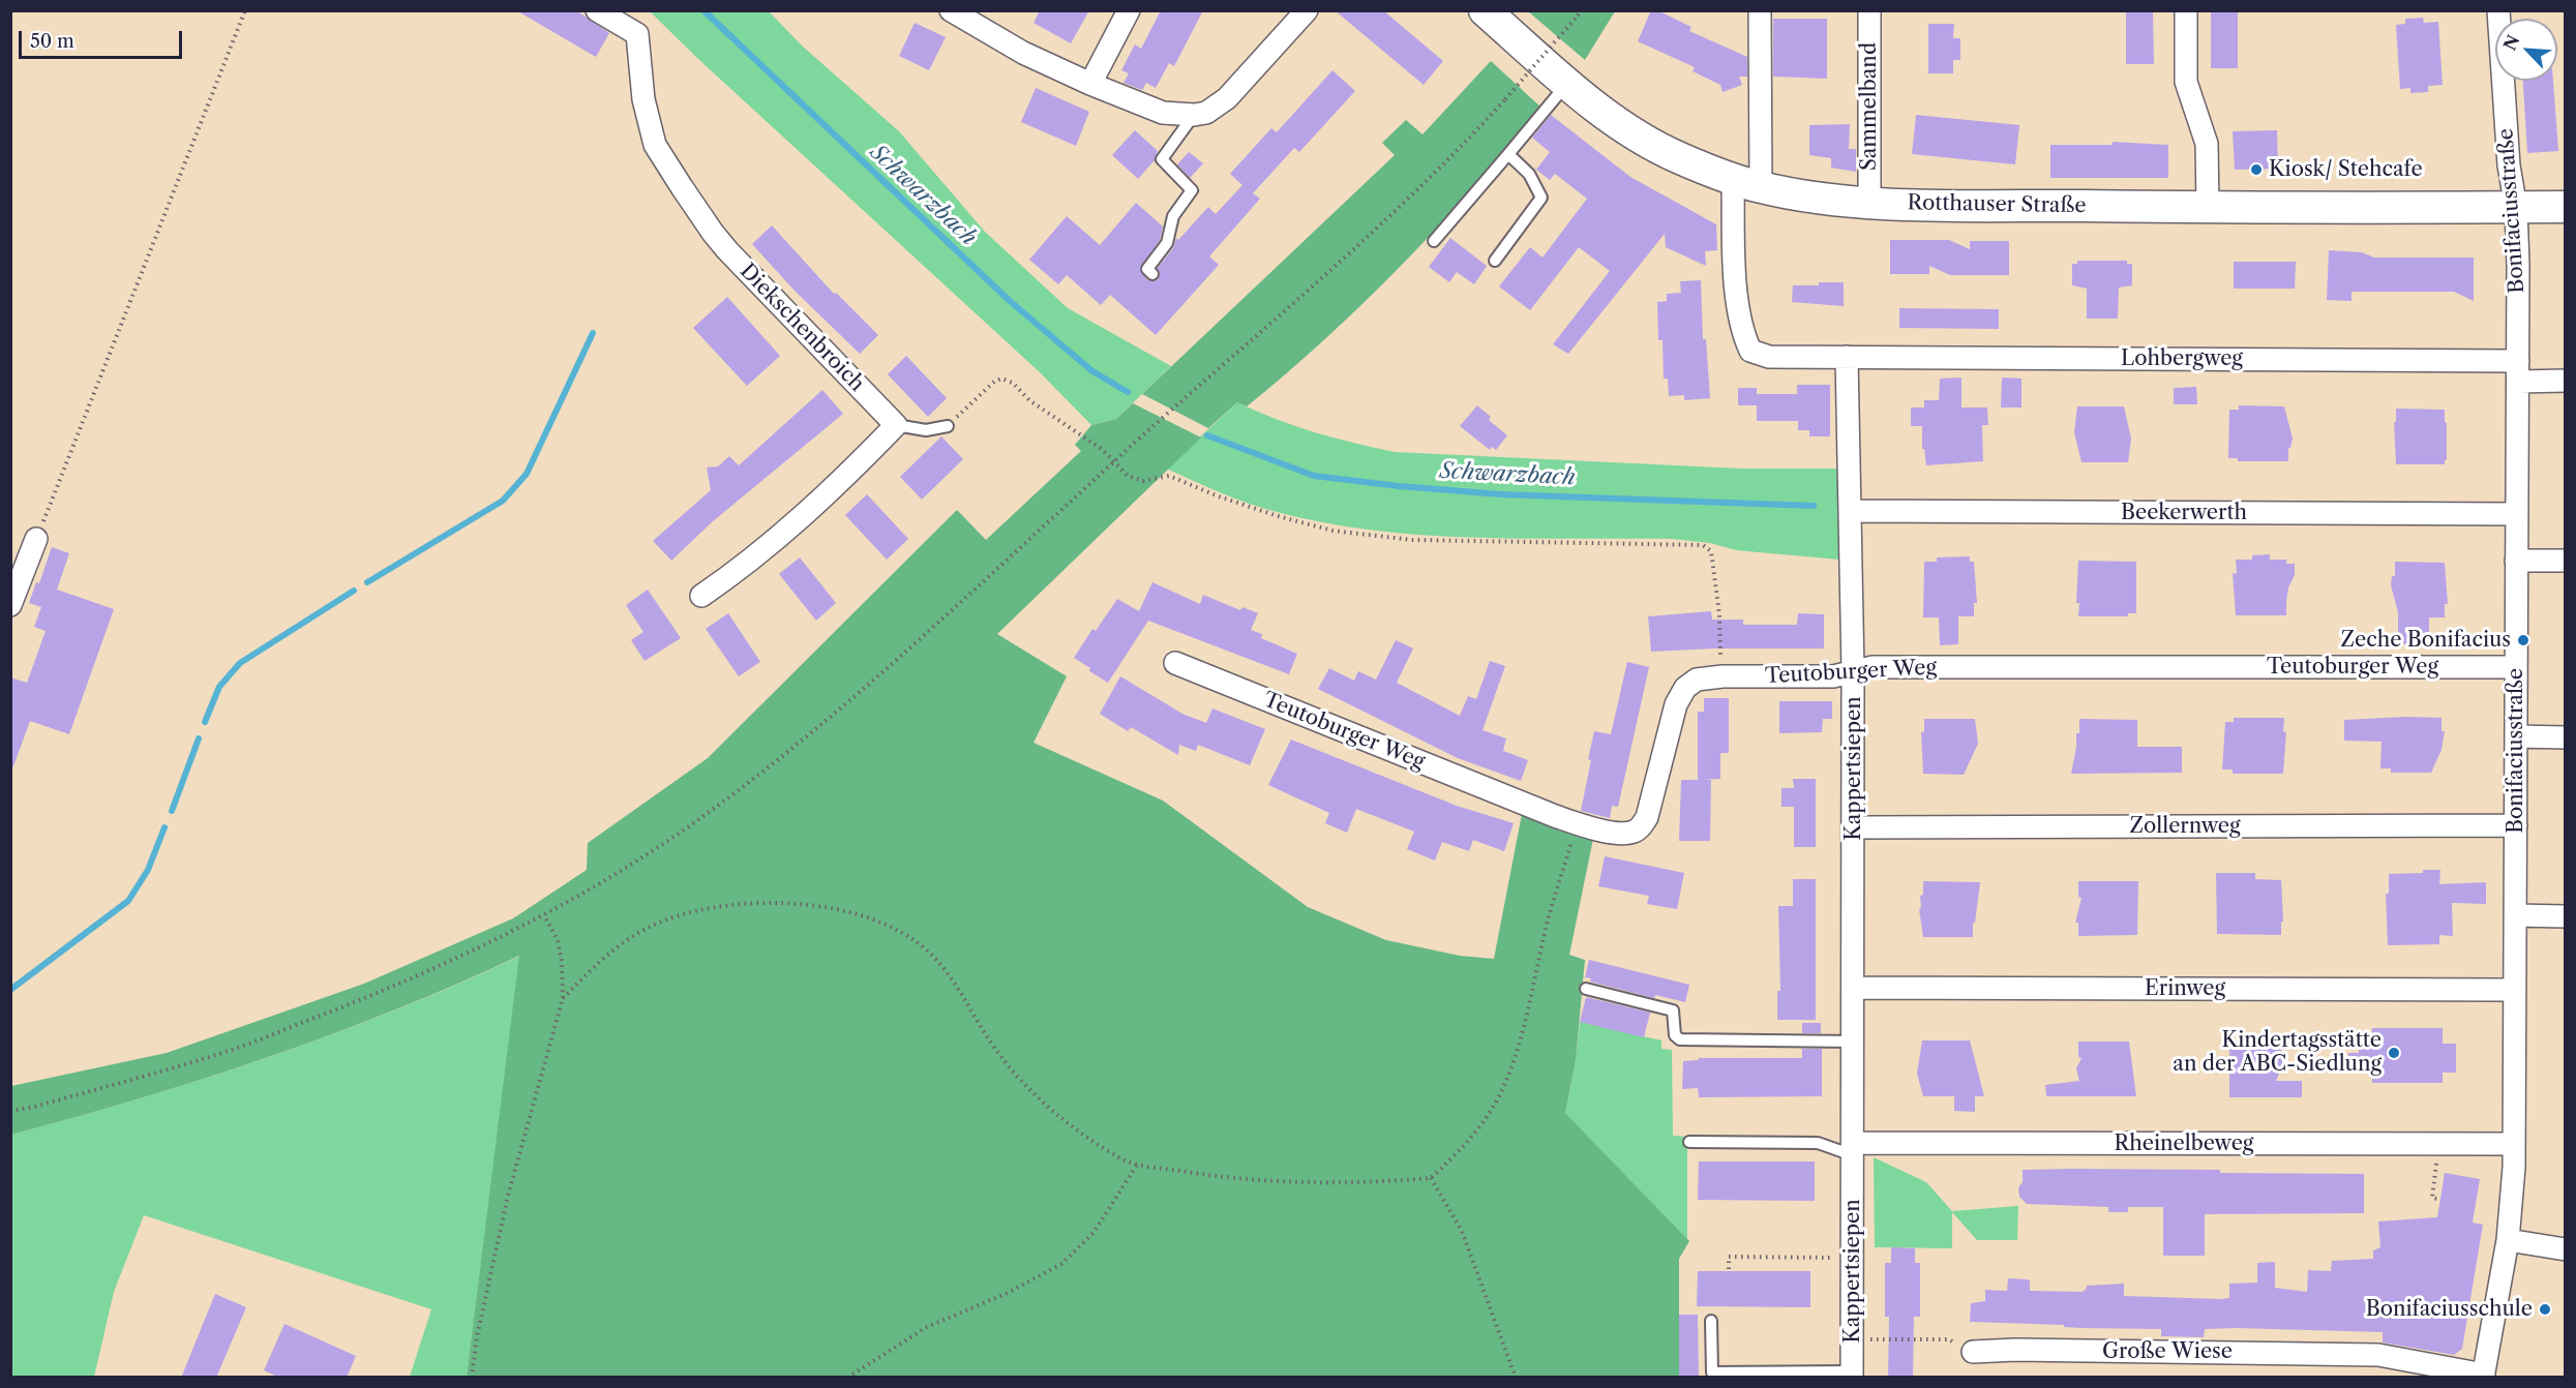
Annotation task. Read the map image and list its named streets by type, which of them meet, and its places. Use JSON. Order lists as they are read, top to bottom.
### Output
{
  "streets": {
    "main road": ["Rotthauser Straße"],
    "street": [
      "Sammelband",
      "Bonifaciusstraße",
      "Diekschenbroich",
      "Lohbergweg",
      "Beekerwerth",
      "Teutoburger Weg",
      "Kappertsiepen",
      "Zollernweg",
      "Erinweg",
      "Rheinelbeweg",
      "Große Wiese"
    ]
  },
  "crossings": [
    ["Sammelband", "Rotthauser Straße"],
    ["Rotthauser Straße", "Bonifaciusstraße"],
    ["Bonifaciusstraße", "Lohbergweg"],
    ["Bonifaciusstraße", "Beekerwerth"],
    ["Bonifaciusstraße", "Teutoburger Weg"],
    ["Bonifaciusstraße", "Zollernweg"],
    ["Bonifaciusstraße", "Erinweg"],
    ["Bonifaciusstraße", "Rheinelbeweg"],
    ["Bonifaciusstraße", "Große Wiese"],
    ["Lohbergweg", "Kappertsiepen"],
    ["Beekerwerth", "Kappertsiepen"],
    ["Teutoburger Weg", "Kappertsiepen"],
    ["Kappertsiepen", "Zollernweg"],
    ["Kappertsiepen", "Erinweg"],
    ["Kappertsiepen", "Rheinelbeweg"]
  ],
  "water": ["Schwarzbach"],
  "places": [
    "Kiosk/ Stehcafe",
    "Zeche Bonifacius",
    "Kindertagsstätte an der ABC-Siedlung",
    "Bonifaciusschule"
  ],
  "scale_bar": "50 m",
  "north": "top left"
}
